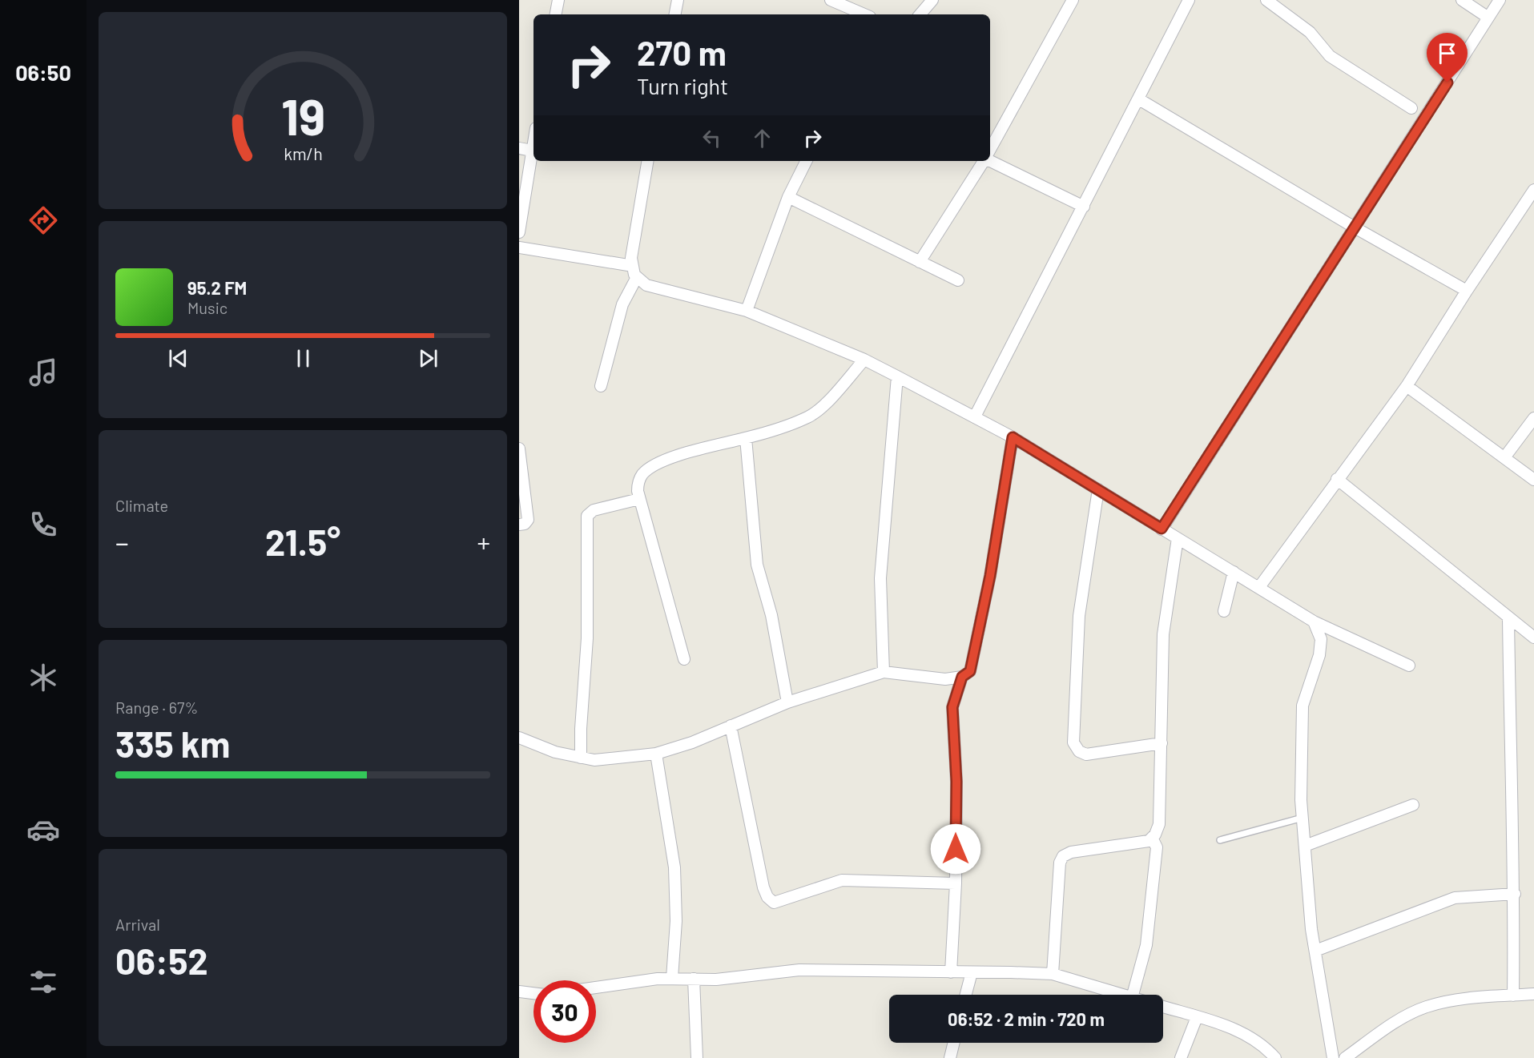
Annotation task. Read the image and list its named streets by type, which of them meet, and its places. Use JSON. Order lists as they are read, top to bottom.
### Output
{
  "page": {
    "tabs": "06:50",
    "turn": ["270 m", "Turn right"],
    "song": ["95.2 FM", "Music"],
    "tile": [
      "Climate",
      ["Range · 67%", "335 km"],
      ["Arrival", "06:52"]
    ],
    "heat": ["−", "21.5°", "+"],
    "limit": "30",
    "trip": "06:52 · 2 min · 720 m",
    "gauge": ["19", "km/h"]
  }
}
